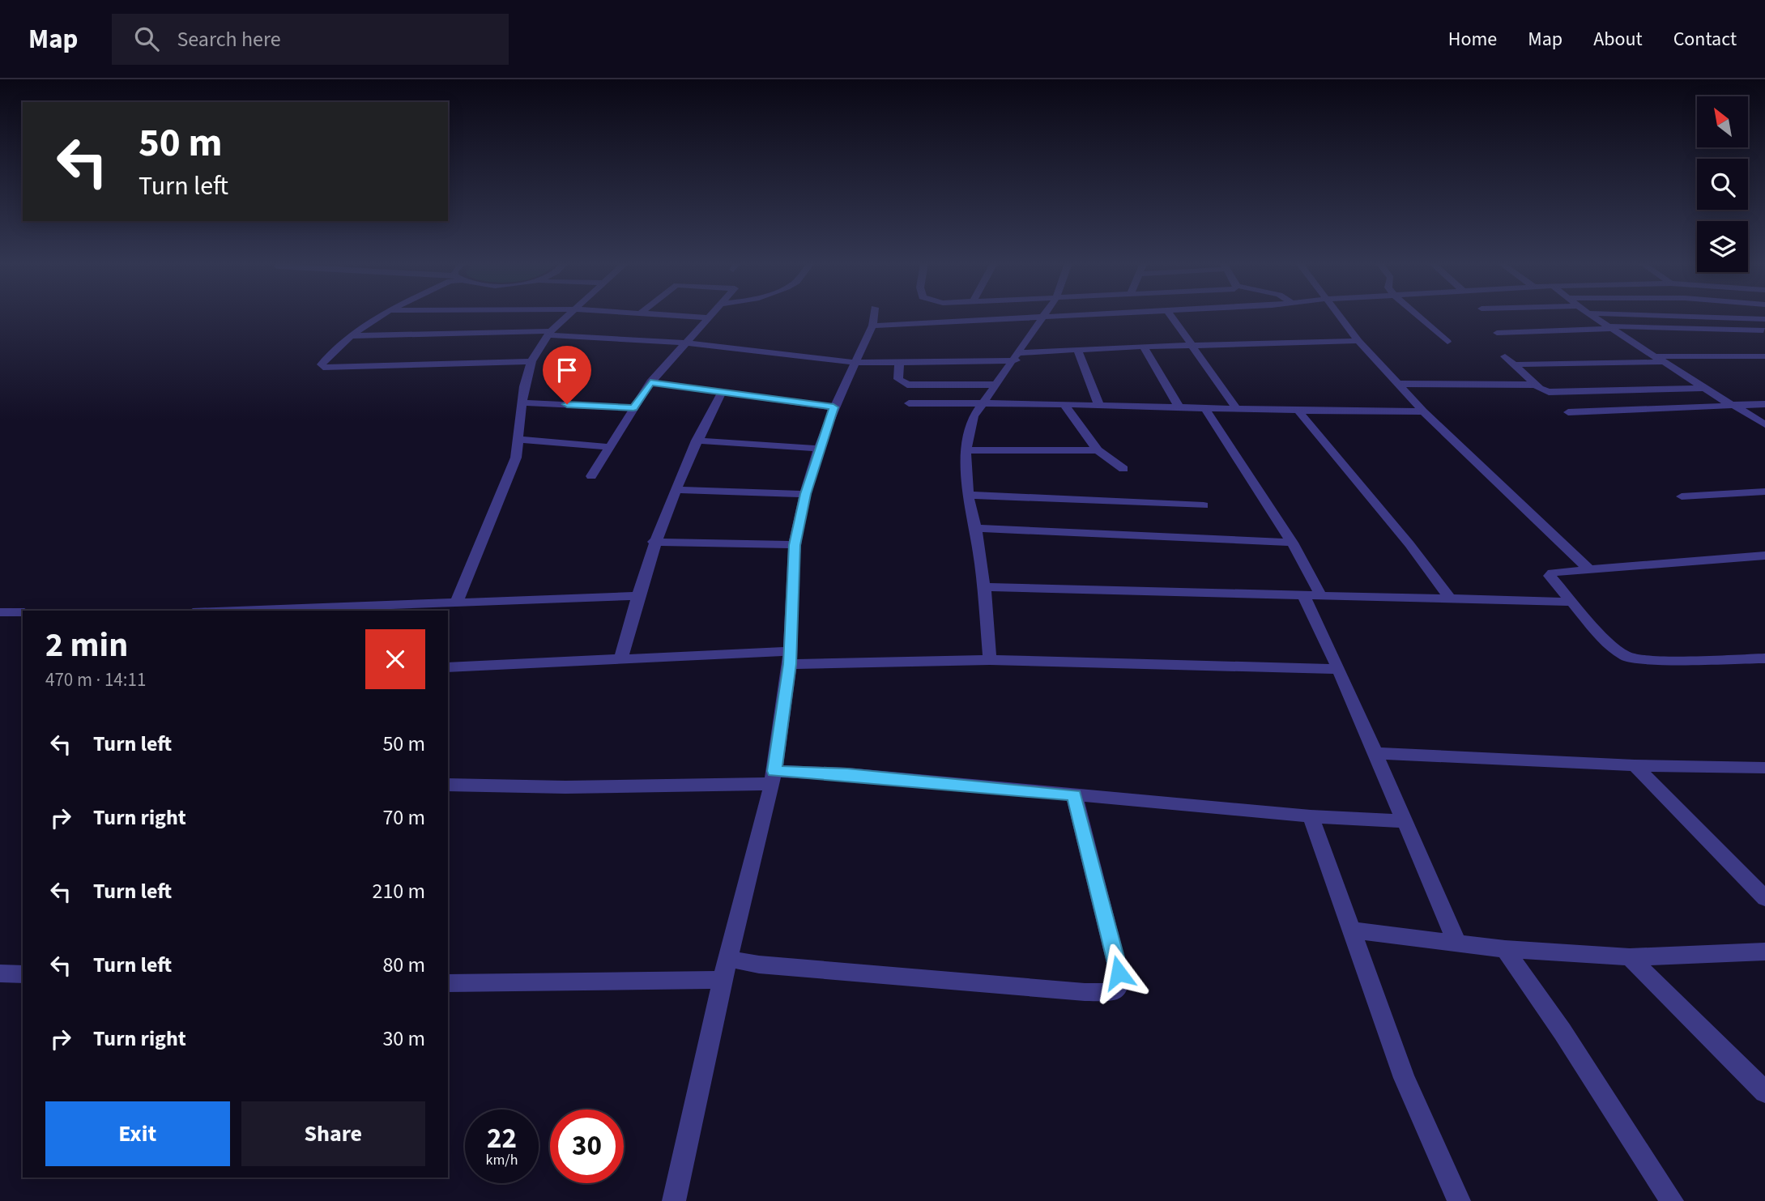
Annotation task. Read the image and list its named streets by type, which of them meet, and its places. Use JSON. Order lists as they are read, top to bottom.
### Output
{
  "north": "top left",
  "page": {
    "header": "Map",
    "search": "Search here",
    "nav": [
      "Home",
      "Map",
      "About",
      "Contact"
    ],
    "turn": ["50 m", "Turn left"],
    "heading": ["2 min", "470 m · 14:11"],
    "list": [
      {
        "name": "Turn left",
        "value": "50 m"
      },
      {
        "name": "Turn right",
        "value": "70 m"
      },
      {
        "name": "Turn left",
        "value": "210 m"
      },
      {
        "name": "Turn left",
        "value": "80 m"
      },
      {
        "name": "Turn right",
        "value": "30 m"
      }
    ],
    "buttons": ["Exit", "Share"],
    "speed": "22 km/h",
    "limit": "30"
  }
}
